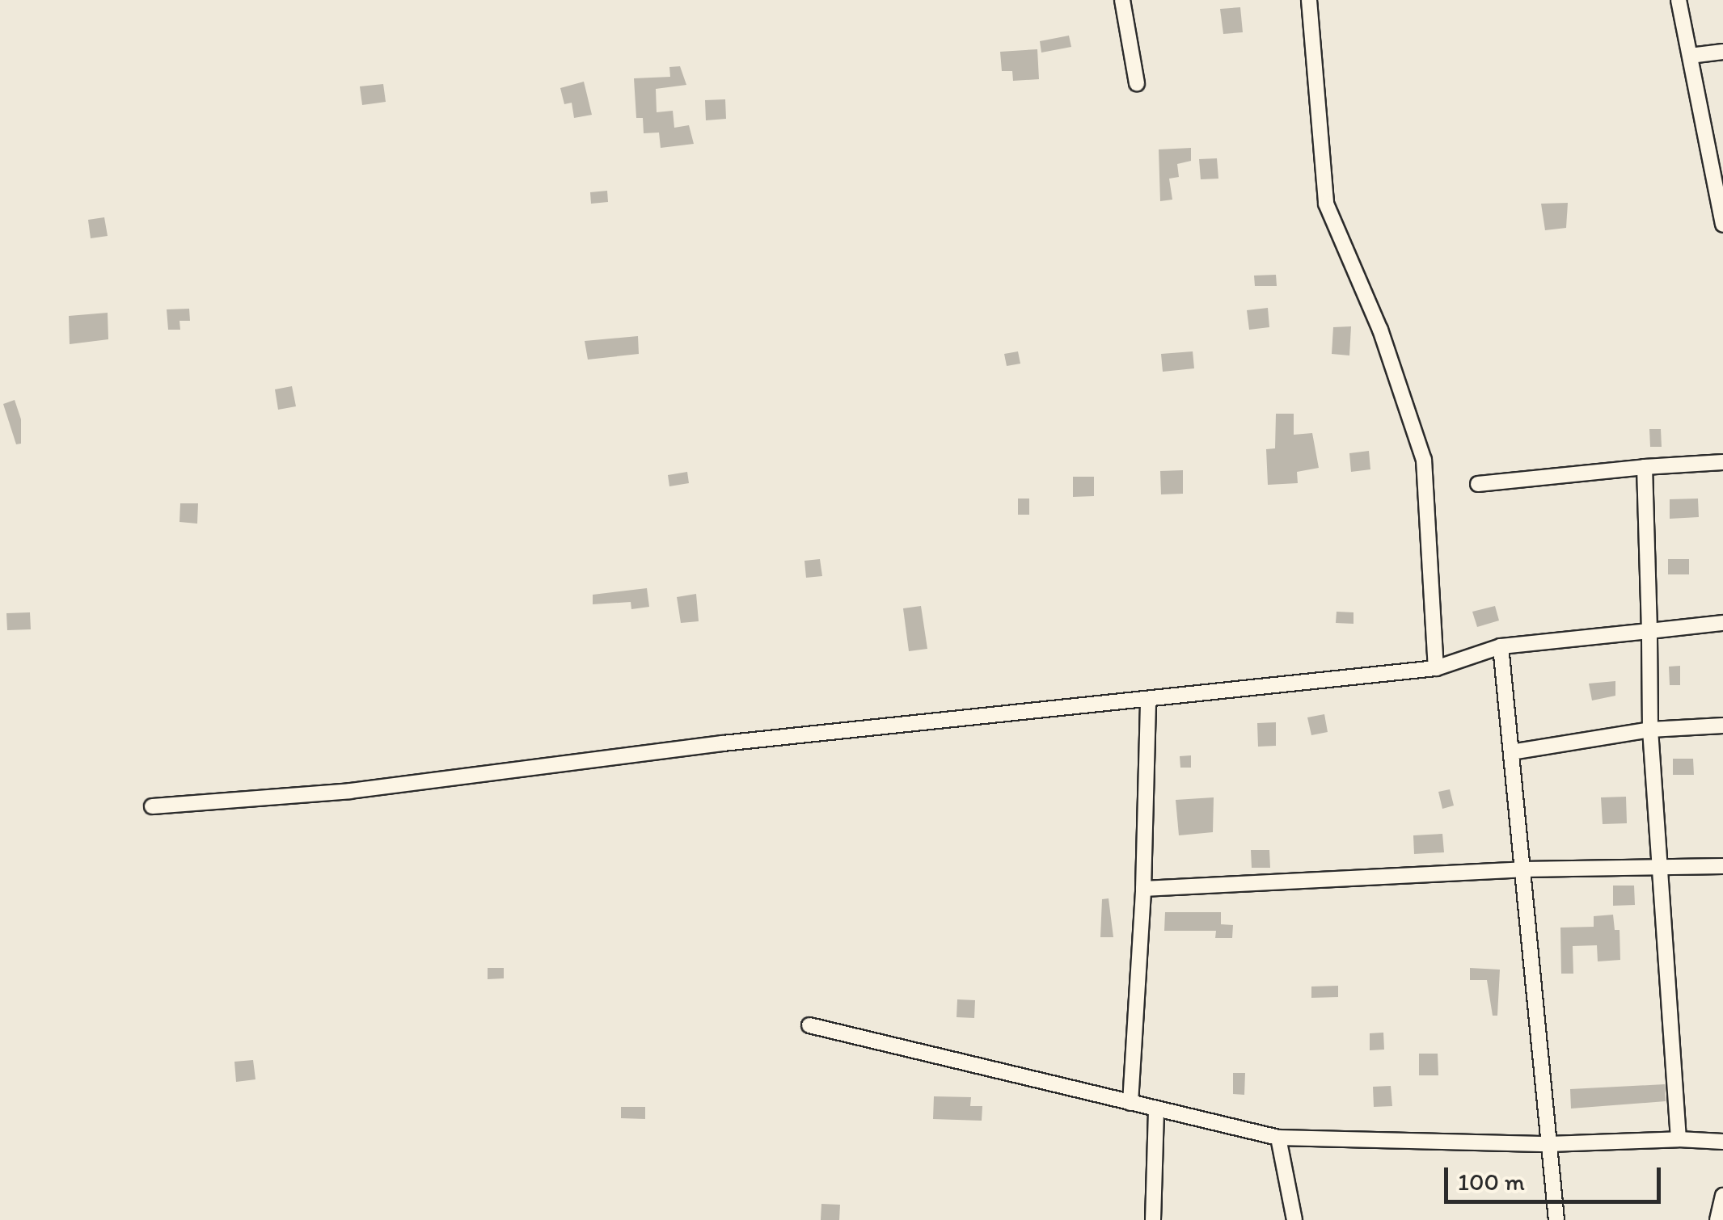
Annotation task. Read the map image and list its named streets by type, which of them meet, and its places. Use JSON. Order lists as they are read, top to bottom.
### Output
{
  "scale_bar": "100 m"
}
